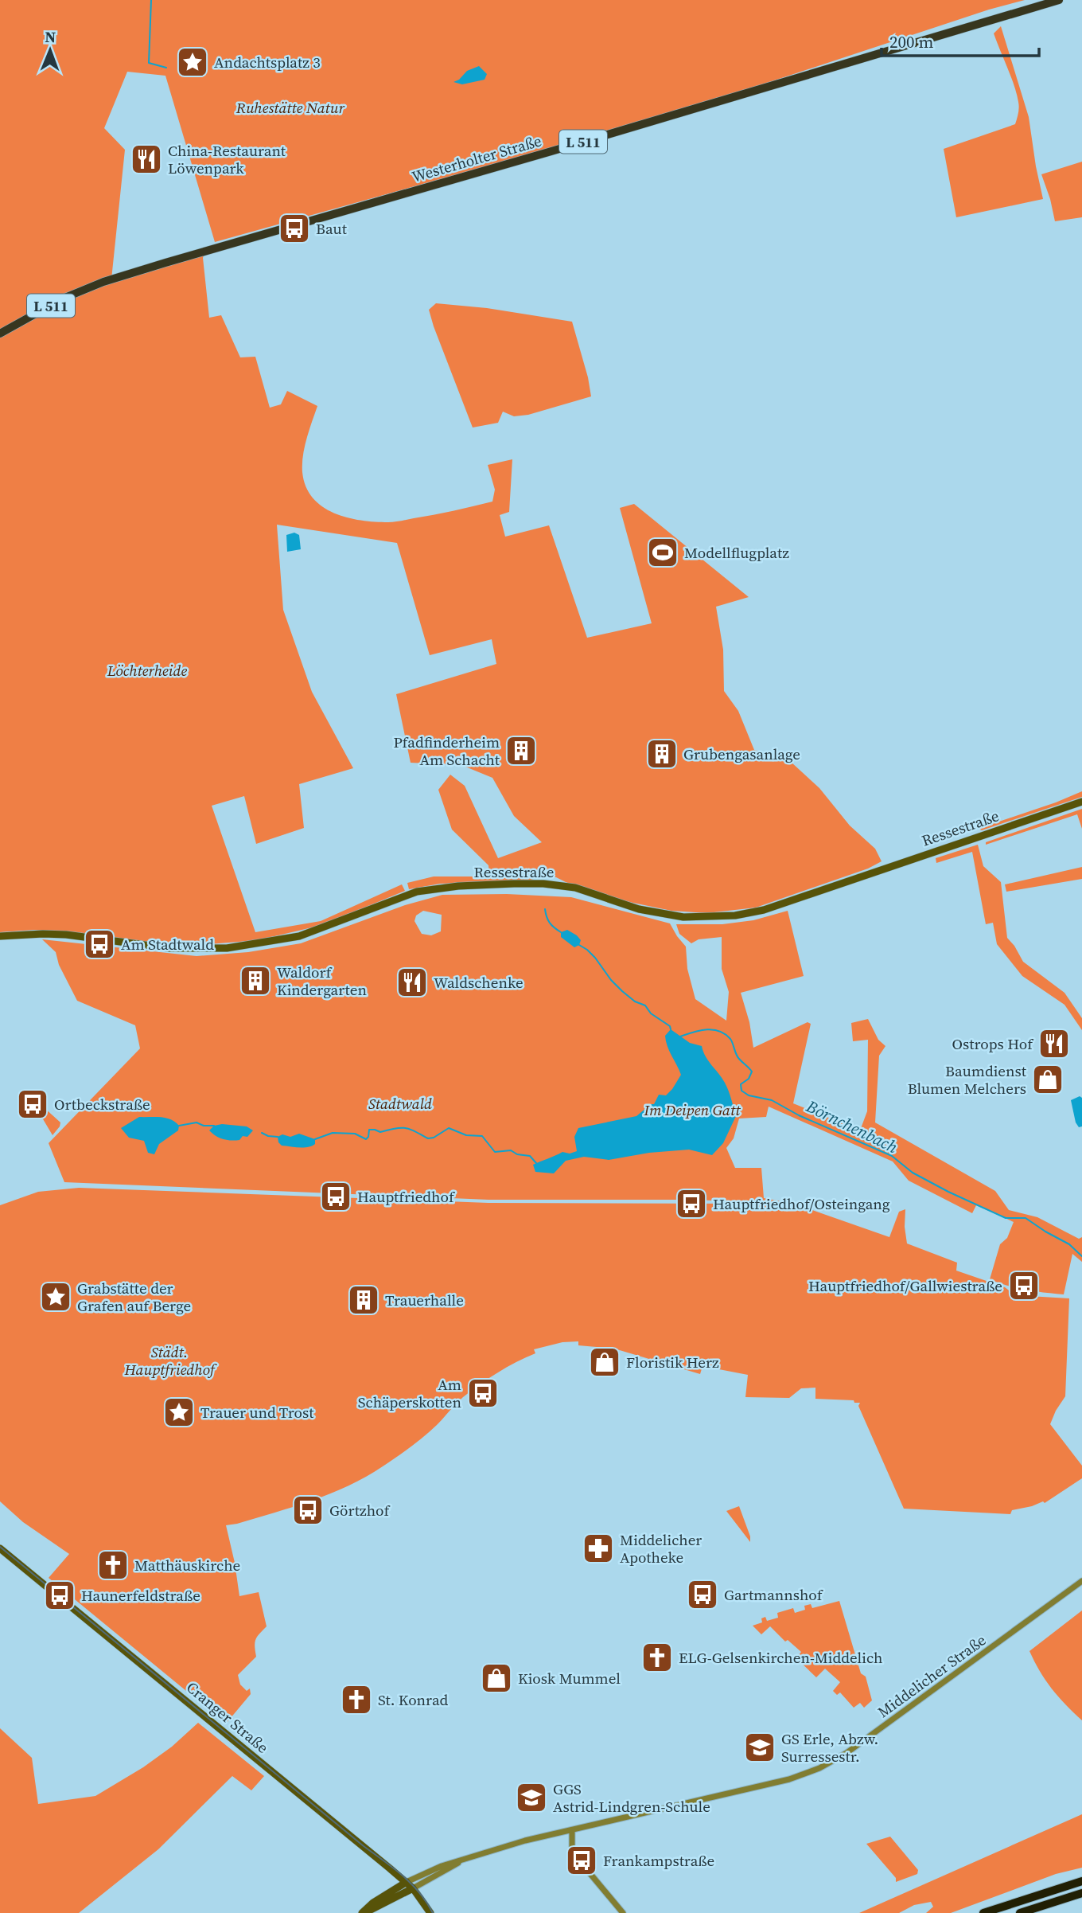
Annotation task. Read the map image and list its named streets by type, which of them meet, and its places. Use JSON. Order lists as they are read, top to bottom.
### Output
{
  "streets": {
    "main road": [
      "L 511",
      "Westerholter Straße",
      "Ressestraße",
      "Cranger Straße"
    ],
    "street": ["Middelicher Straße"]
  },
  "crossings": [
    ["Middelicher Straße", "Cranger Straße"]
  ],
  "water": ["Börnchenbach"],
  "parks": [
    "Ruhestätte Natur",
    "Löchterheide",
    "Stadtwald",
    "Im Deipen Gatt",
    "Städt. Hauptfriedhof"
  ],
  "places": {
    "place": ["Andachtsplatz 3", "Grabstätte der Grafen auf Berge", "Trauer und Trost"],
    "restaurant": ["China-Restaurant Löwenpark", "Waldschenke", "Ostrops Hof"],
    "bus stop": [
      "Baut",
      "Am Stadtwald",
      "Ortbeckstraße",
      "Hauptfriedhof",
      "Hauptfriedhof/Osteingang",
      "Hauptfriedhof/Gallwiestraße",
      "Am Schäperskotten",
      "Görtzhof",
      "Gartmannshof",
      "Haunerfeldstraße",
      "Frankampstraße"
    ],
    "sports": ["Modellflugplatz"],
    "building": [
      "Pfadfinderheim Am Schacht",
      "Grubengasanlage",
      "Waldorf Kindergarten",
      "Trauerhalle"
    ],
    "shop": ["Baumdienst Blumen Melchers", "Floristik Herz", "Kiosk Mummel"],
    "pharmacy": ["Middelicher Apotheke"],
    "church": ["Matthäuskirche", "ELG-Gelsenkirchen-Middelich", "St. Konrad"],
    "school or university": ["GS Erle, Abzw. Surressestr.", "GGS Astrid-Lindgren-Schule"]
  },
  "scale_bar": "200 m",
  "north": "top"
}
